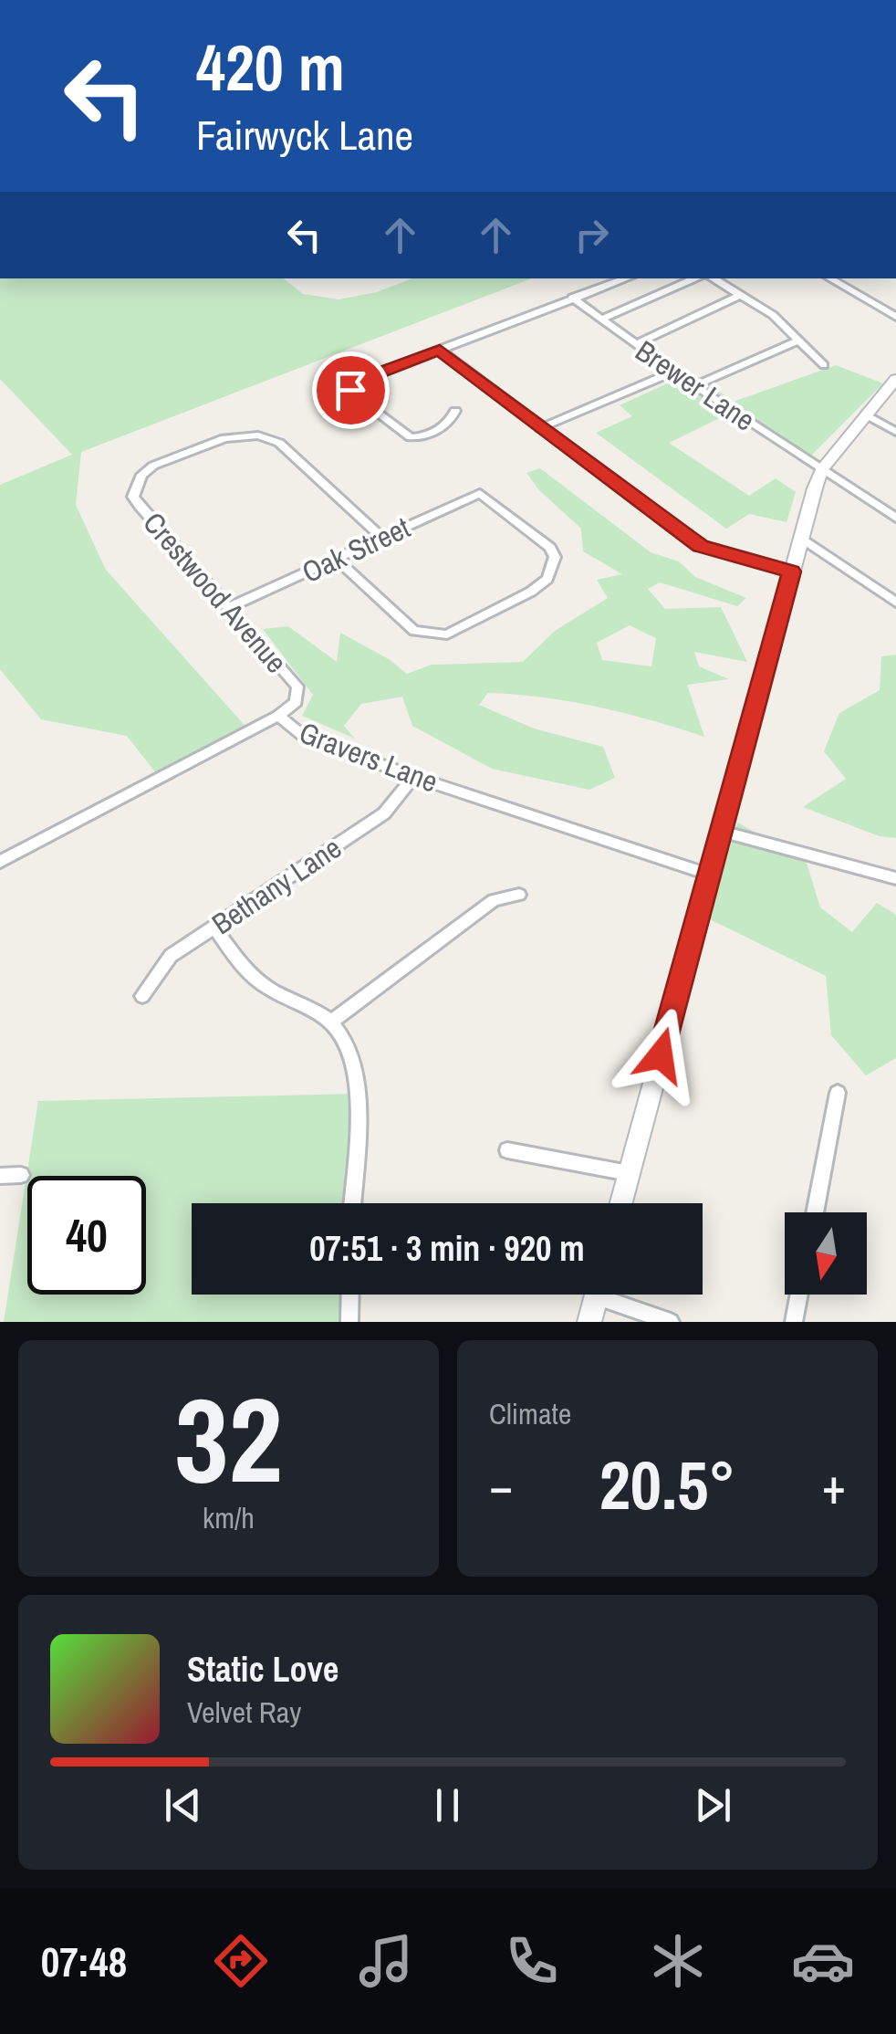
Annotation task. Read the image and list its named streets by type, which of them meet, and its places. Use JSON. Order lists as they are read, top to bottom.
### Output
{
  "streets": {
    "street": [
      "Brewer Lane",
      "Oak Street",
      "Crestwood Avenue",
      "Gravers Lane",
      "Bethany Lane"
    ]
  },
  "crossings": [
    ["Oak Street", "Crestwood Avenue"],
    ["Crestwood Avenue", "Gravers Lane"],
    ["Gravers Lane", "Bethany Lane"]
  ],
  "north": "bottom",
  "page": {
    "turn": ["420 m", "Fairwyck Lane"],
    "limit": "40",
    "trip": "07:51 · 3 min · 920 m",
    "tile": [
      ["32", "km/h"],
      "Climate"
    ],
    "heat": ["−", "20.5°", "+"],
    "song": ["Static Love", "Velvet Ray"],
    "tabs": "07:48"
  }
}
